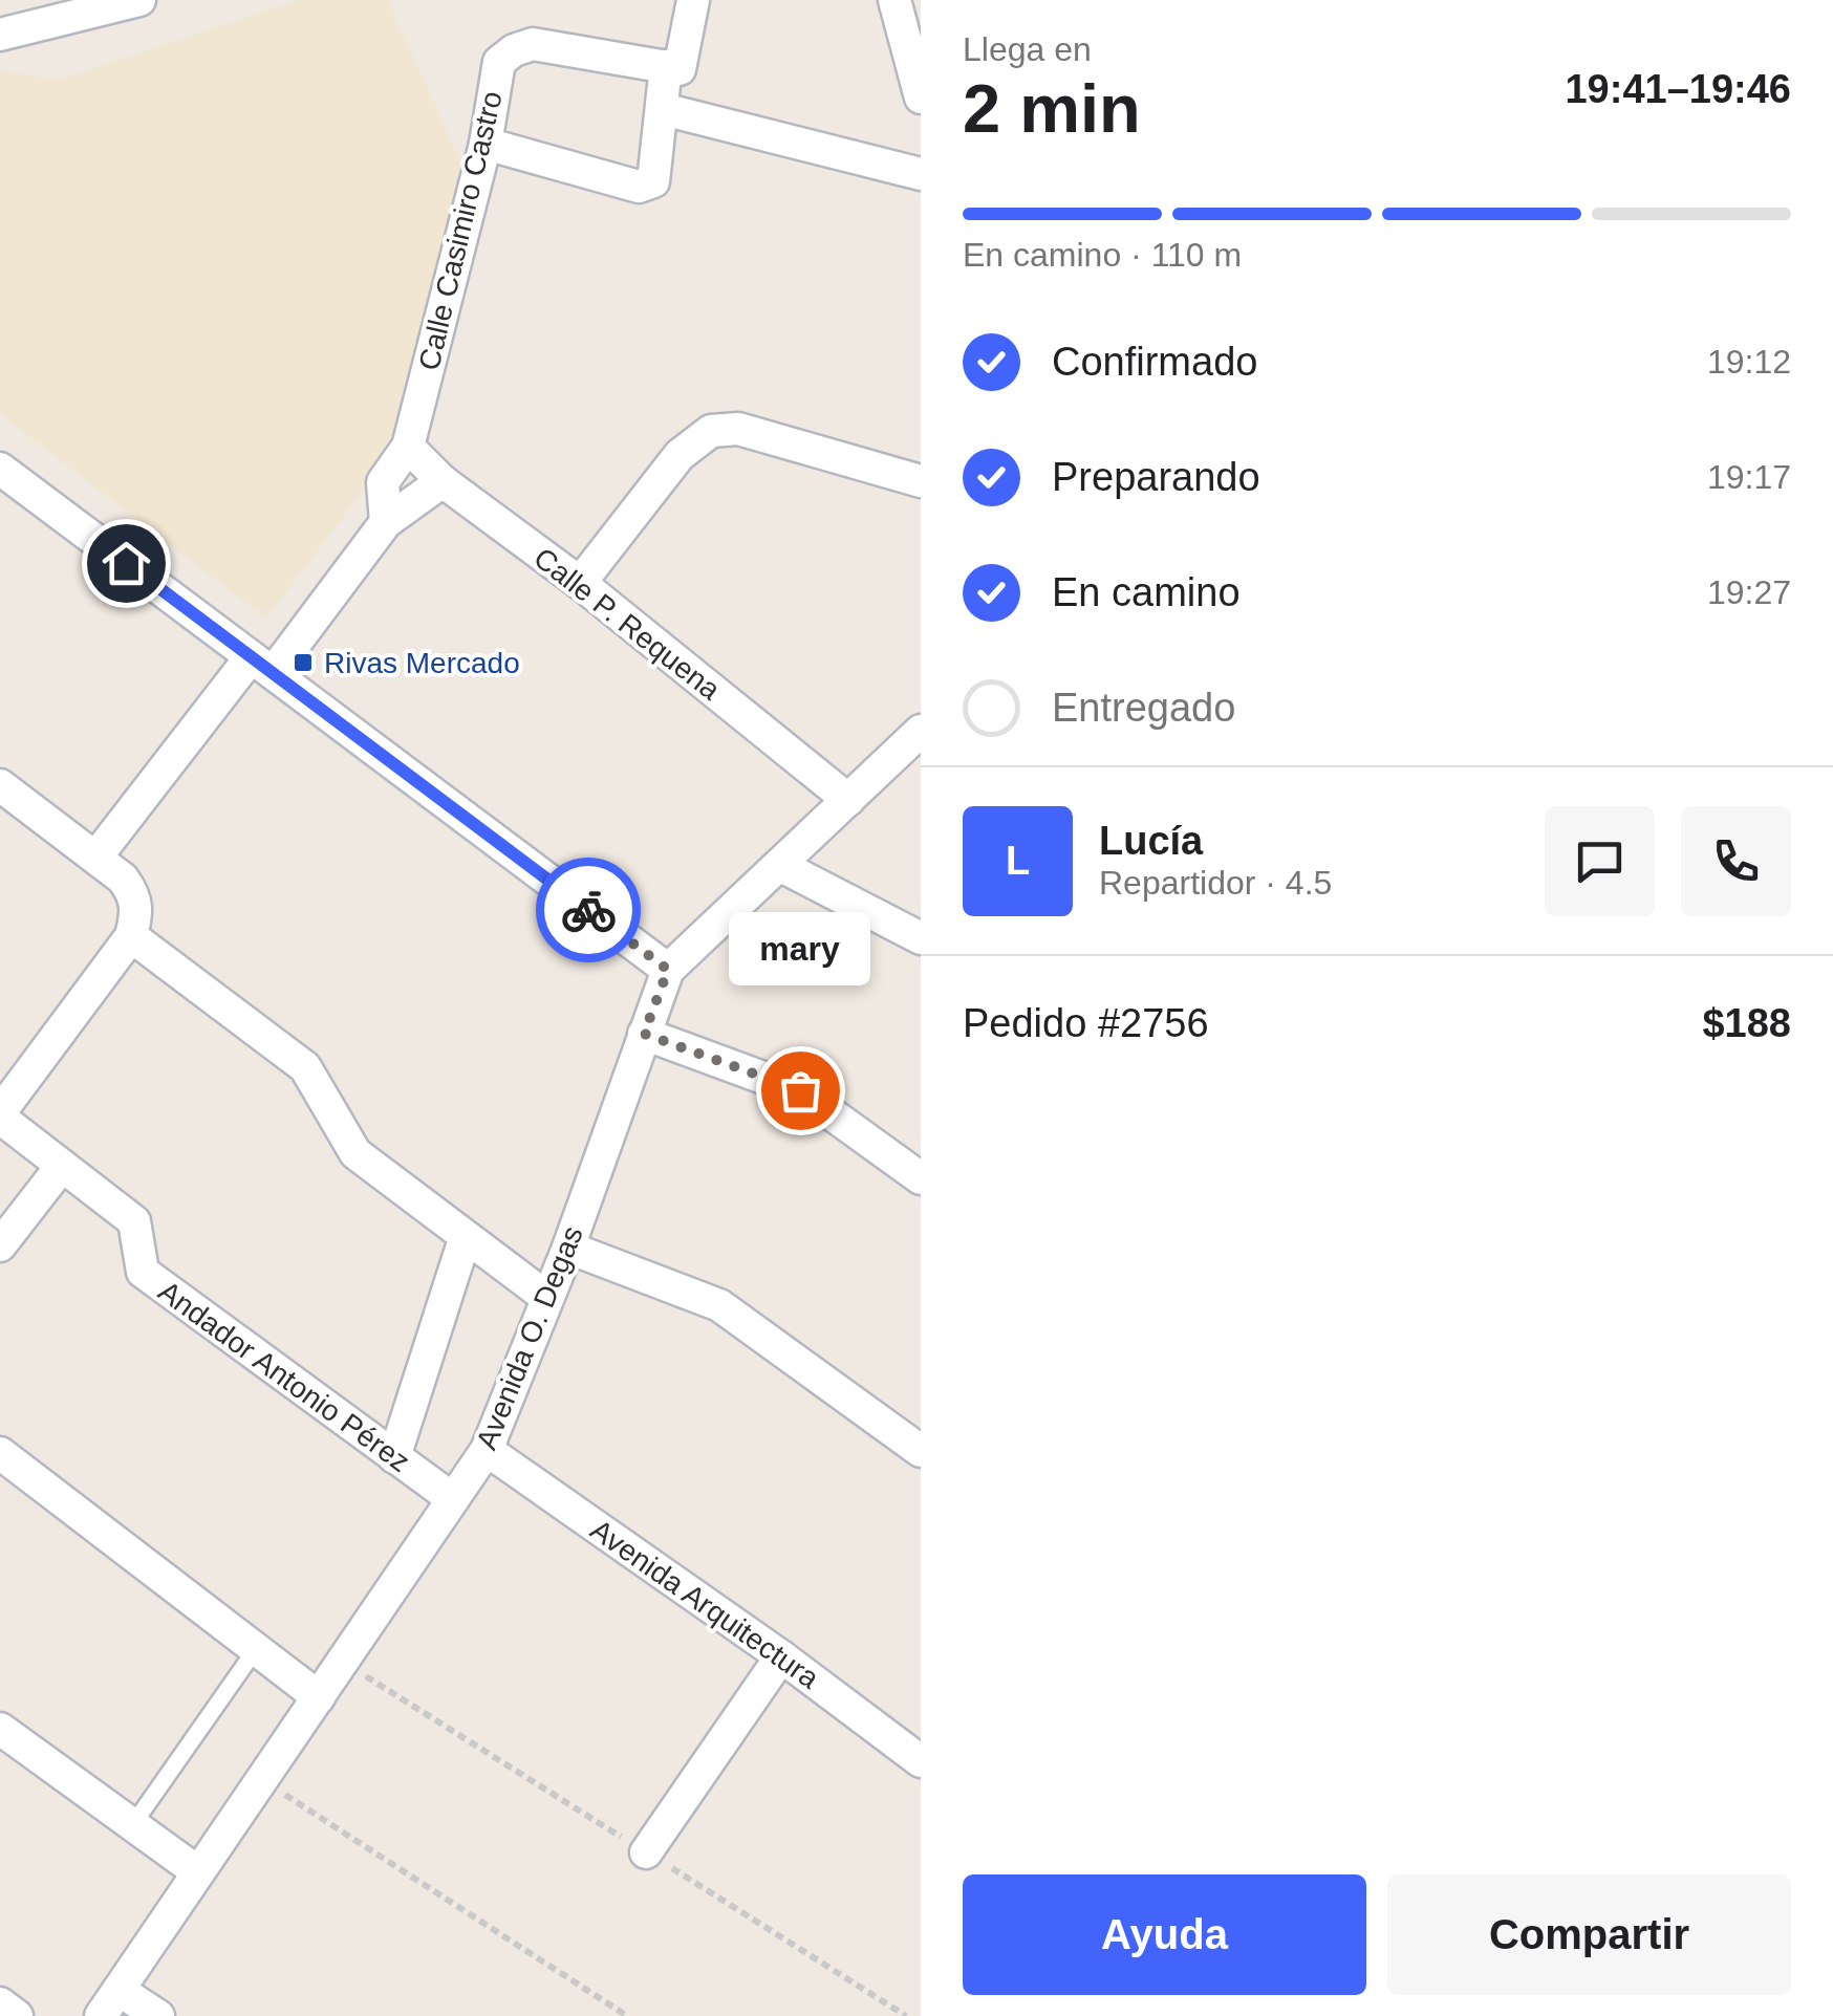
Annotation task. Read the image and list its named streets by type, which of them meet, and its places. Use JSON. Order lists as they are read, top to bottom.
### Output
{
  "streets": {
    "street": [
      "Calle Casimiro Castro",
      "Calle P. Requena",
      "Avenida O. Degas",
      "Andador Antonio Pérez",
      "Avenida Arquitectura"
    ]
  },
  "crossings": [
    ["Calle Casimiro Castro", "Calle P. Requena"],
    ["Calle P. Requena", "Avenida O. Degas"],
    ["Avenida O. Degas", "Andador Antonio Pérez"],
    ["Avenida O. Degas", "Avenida Arquitectura"]
  ],
  "places": {
    "transit": ["Rivas Mercado"],
    "other": ["mary"]
  },
  "page": {
    "heading": ["2 min", "Llega en", "19:41–19:46"],
    "panel": [
      "Lucía",
      "Repartidor · 4.5",
      "Pedido #2756",
      "$188"
    ],
    "bar": "En camino · 110 m",
    "list": [
      ["Confirmado", "19:12"],
      ["Preparando", "19:17"],
      ["En camino", "19:27"],
      "Entregado"
    ],
    "round": "L",
    "bubble": "mary",
    "buttons": ["Ayuda", "Compartir"]
  }
}
